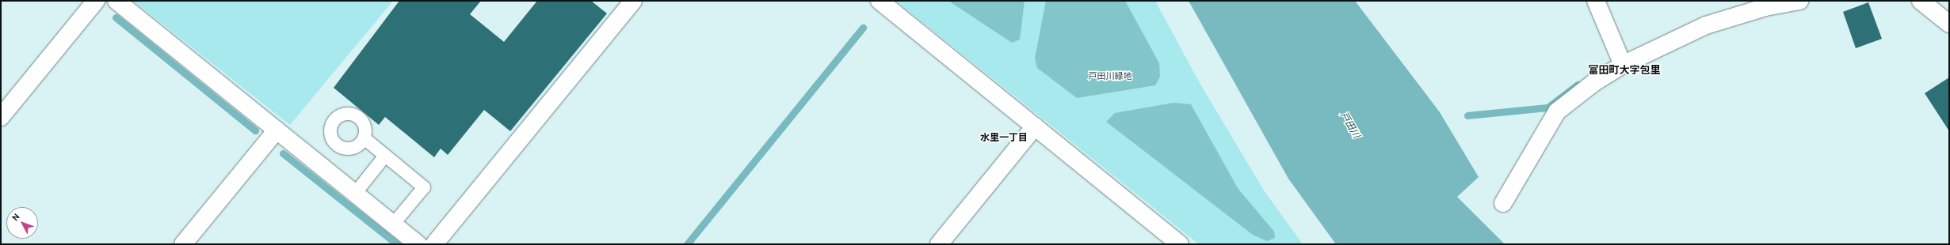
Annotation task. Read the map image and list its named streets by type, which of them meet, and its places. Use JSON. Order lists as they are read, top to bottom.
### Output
{
  "districts": ["富田町大字包里", "水里一丁目"],
  "water": ["戸田川"],
  "parks": ["戸田川緑地"],
  "north": "top left"
}
